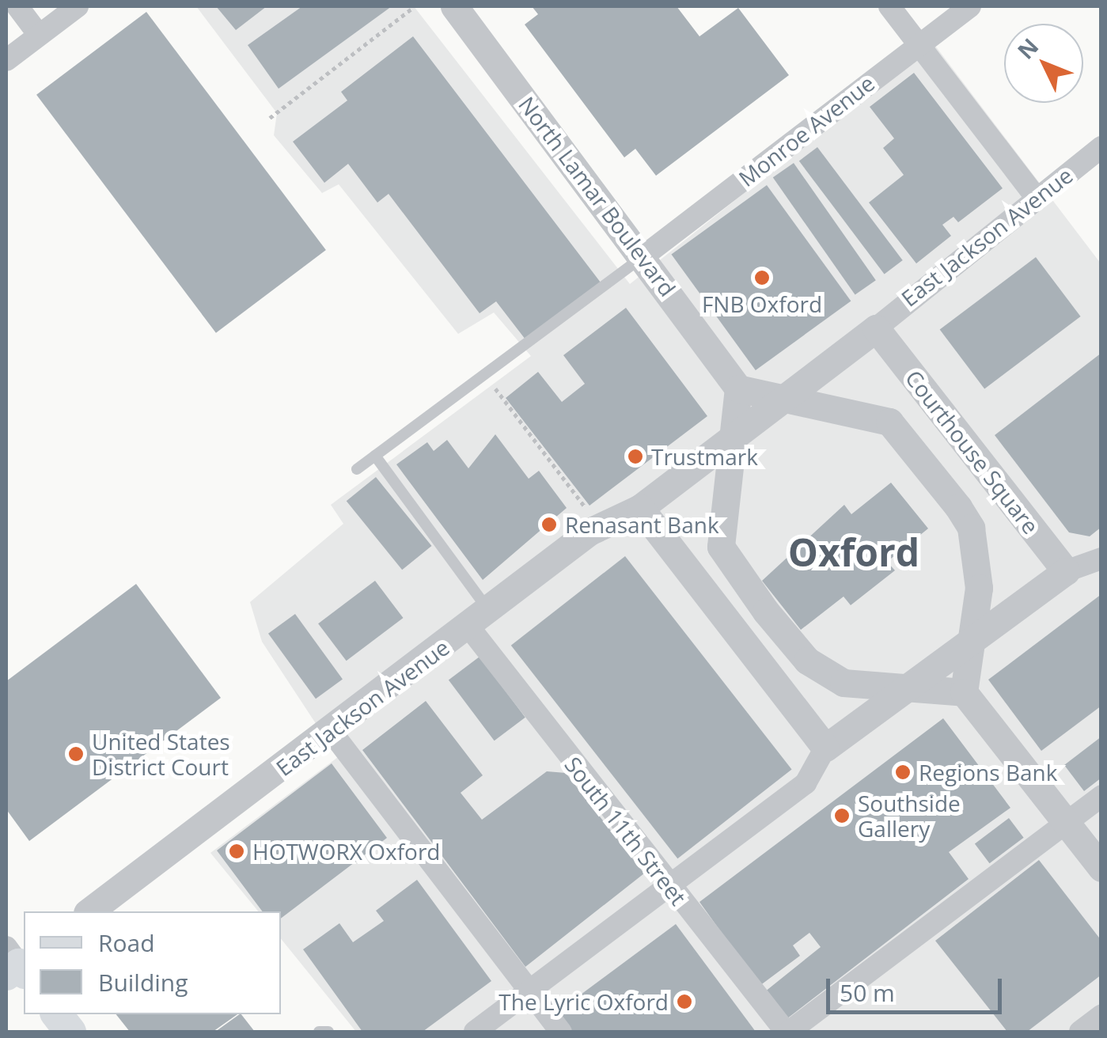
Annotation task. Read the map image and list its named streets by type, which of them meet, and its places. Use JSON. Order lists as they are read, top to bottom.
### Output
{
  "streets": {
    "street": [
      "Monroe Avenue",
      "North Lamar Boulevard",
      "East Jackson Avenue",
      "Courthouse Square",
      "South 11th Street"
    ]
  },
  "crossings": [
    ["Monroe Avenue", "North Lamar Boulevard"],
    ["North Lamar Boulevard", "Courthouse Square"],
    ["East Jackson Avenue", "Courthouse Square"],
    ["East Jackson Avenue", "South 11th Street"]
  ],
  "districts": ["Oxford"],
  "places": [
    "FNB Oxford",
    "Trustmark",
    "Renasant Bank",
    "United States District Court",
    "Regions Bank",
    "Southside Gallery",
    "HOTWORX Oxford",
    "The Lyric Oxford"
  ],
  "legend": ["Road", "Building"],
  "scale_bar": "50 m",
  "north": "top left"
}
